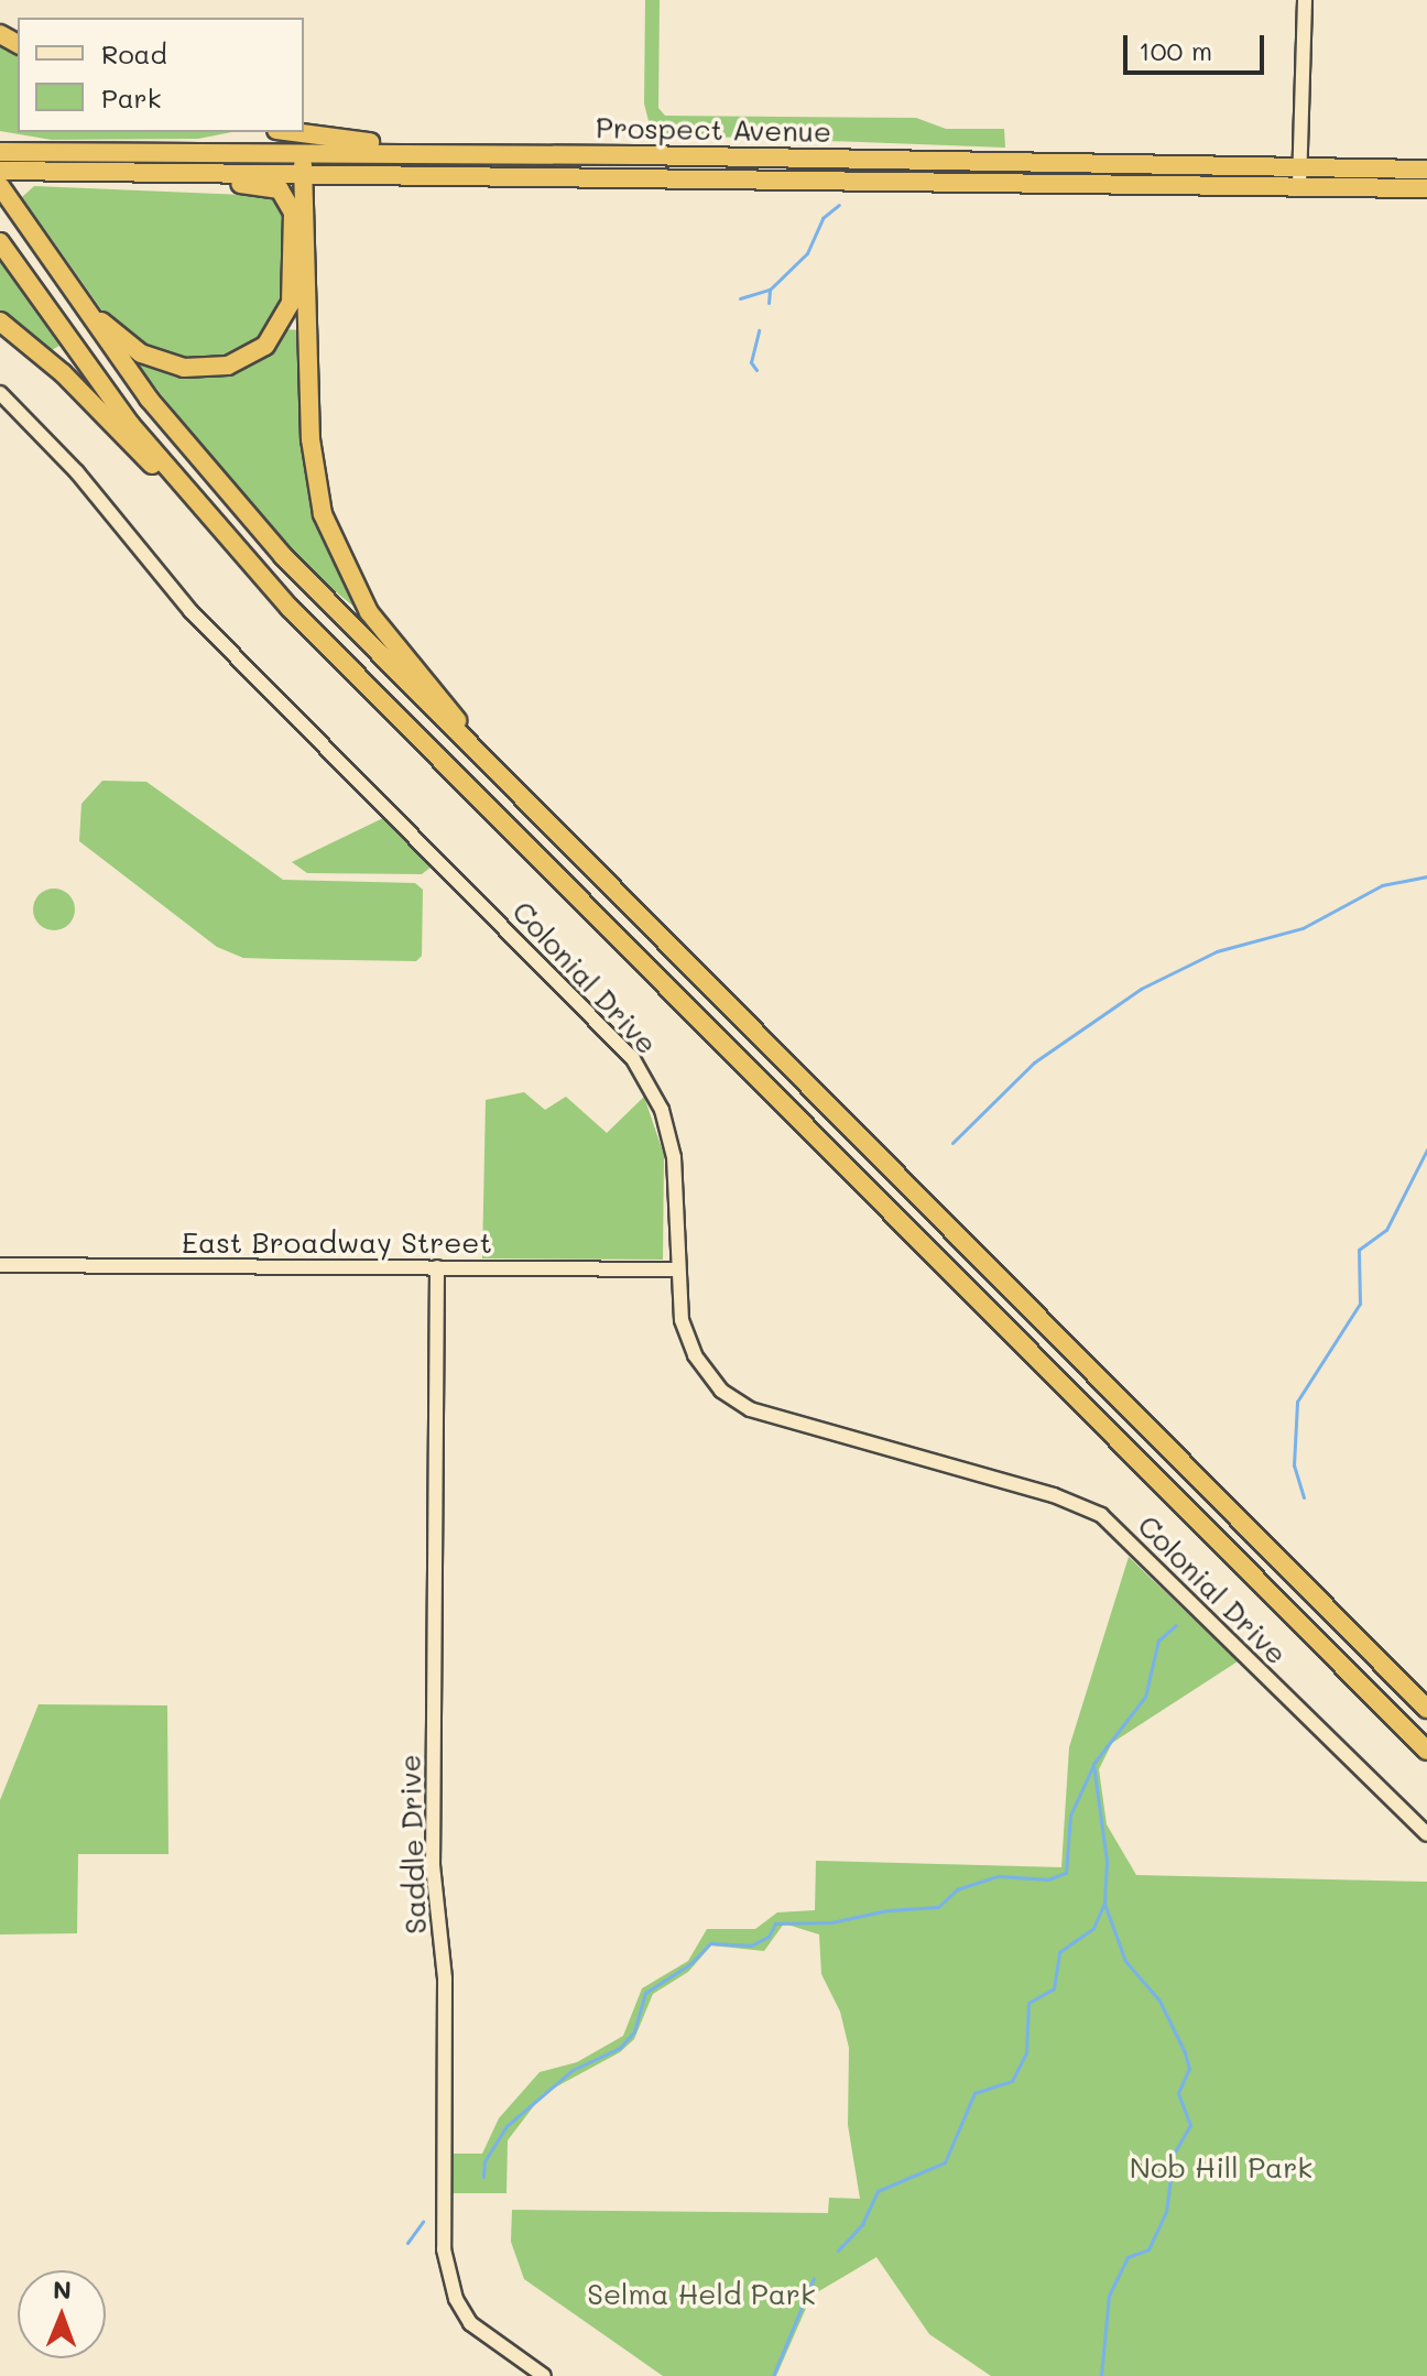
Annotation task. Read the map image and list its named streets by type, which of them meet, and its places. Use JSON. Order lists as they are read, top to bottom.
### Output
{
  "streets": {
    "highway": ["Prospect Avenue"],
    "main road": ["Colonial Drive", "East Broadway Street", "Saddle Drive"]
  },
  "crossings": [
    ["Colonial Drive", "East Broadway Street"],
    ["East Broadway Street", "Saddle Drive"]
  ],
  "parks": ["Nob Hill Park", "Selma Held Park"],
  "legend": ["Road", "Park"],
  "scale_bar": "100 m",
  "north": "top"
}
